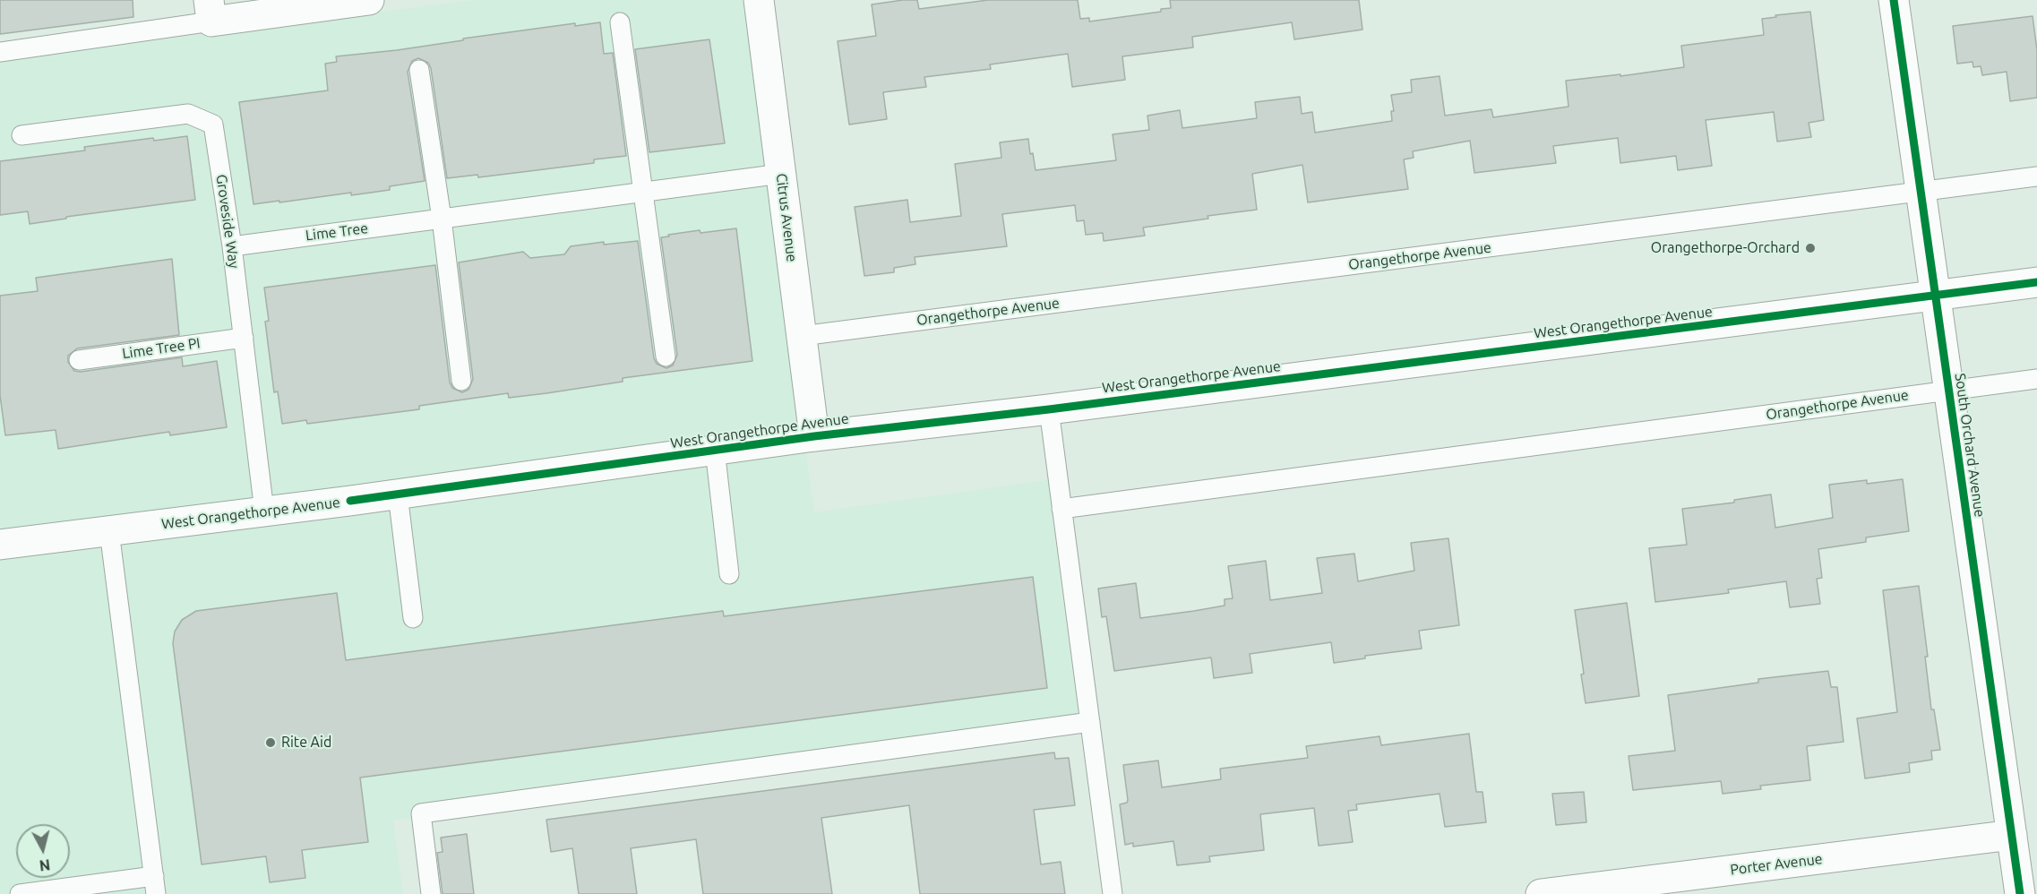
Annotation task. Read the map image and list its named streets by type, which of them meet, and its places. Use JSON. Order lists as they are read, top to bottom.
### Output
{
  "streets": {
    "main road": [
      "Citrus Avenue",
      "West Orangethorpe Avenue",
      "South Orchard Avenue",
      "Porter Avenue"
    ],
    "lane": [
      "Groveside Way",
      "Lime Tree",
      "Orangethorpe Avenue",
      "Lime Tree PI"
    ]
  },
  "crossings": [
    ["Citrus Avenue", "Lime Tree"],
    ["Citrus Avenue", "Orangethorpe Avenue"],
    ["Citrus Avenue", "West Orangethorpe Avenue"],
    ["Groveside Way", "Lime Tree"],
    ["Groveside Way", "West Orangethorpe Avenue"],
    ["Groveside Way", "Lime Tree PI"],
    ["Orangethorpe Avenue", "South Orchard Avenue"],
    ["West Orangethorpe Avenue", "South Orchard Avenue"],
    ["South Orchard Avenue", "Porter Avenue"]
  ],
  "places": ["Orangethorpe-Orchard", "Rite Aid"],
  "north": "bottom"
}
